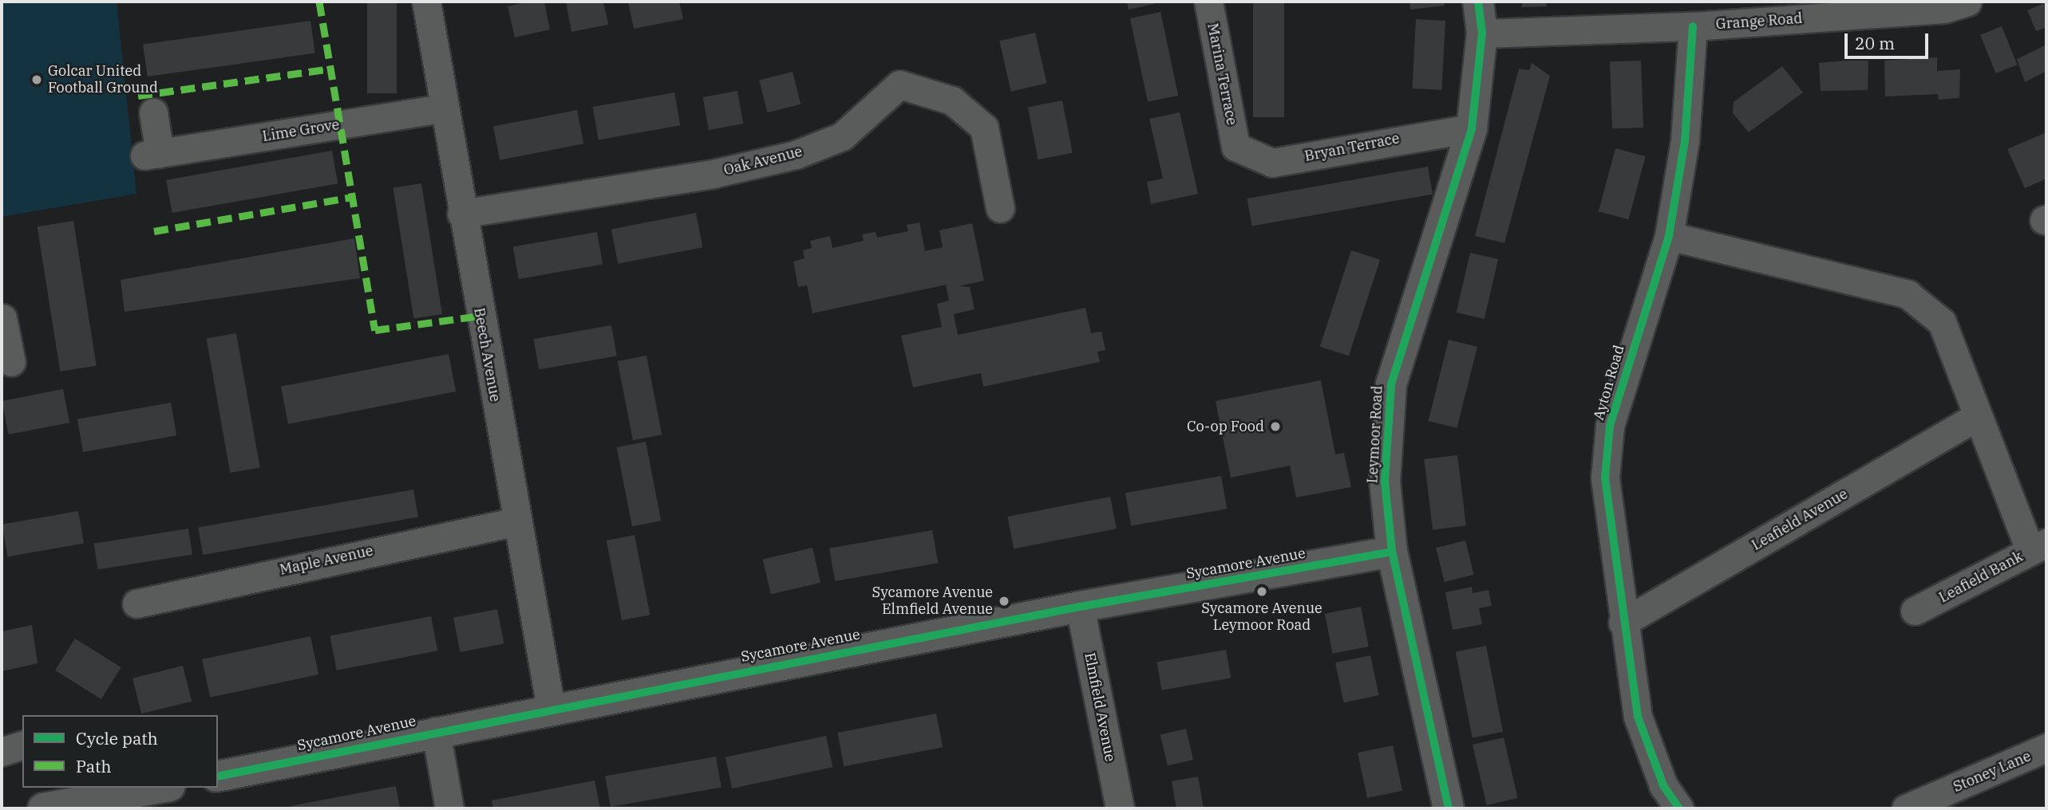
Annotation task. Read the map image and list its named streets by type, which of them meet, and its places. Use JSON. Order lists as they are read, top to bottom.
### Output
{
  "streets": {
    "street": [
      "Grange Road",
      "Marina Terrace",
      "Lime Grove",
      "Bryan Terrace",
      "Oak Avenue",
      "Beech Avenue",
      "Ayton Road",
      "Leymoor Road",
      "Leafield Avenue",
      "Maple Avenue",
      "Sycamore Avenue",
      "Leafield Bank",
      "Elmfield Avenue",
      "Stoney Lane"
    ]
  },
  "crossings": [
    ["Grange Road", "Ayton Road"],
    ["Grange Road", "Leymoor Road"],
    ["Marina Terrace", "Bryan Terrace"],
    ["Lime Grove", "Beech Avenue"],
    ["Bryan Terrace", "Leymoor Road"],
    ["Oak Avenue", "Beech Avenue"],
    ["Beech Avenue", "Maple Avenue"],
    ["Beech Avenue", "Sycamore Avenue"],
    ["Ayton Road", "Leafield Avenue"],
    ["Leymoor Road", "Sycamore Avenue"],
    ["Sycamore Avenue", "Elmfield Avenue"]
  ],
  "places": [
    "Golcar United Football Ground",
    "Co-op Food",
    "Sycamore Avenue Leymoor Road",
    "Sycamore Avenue Elmfield Avenue"
  ],
  "legend": ["Cycle path", "Path"],
  "scale_bar": "20 m"
}
